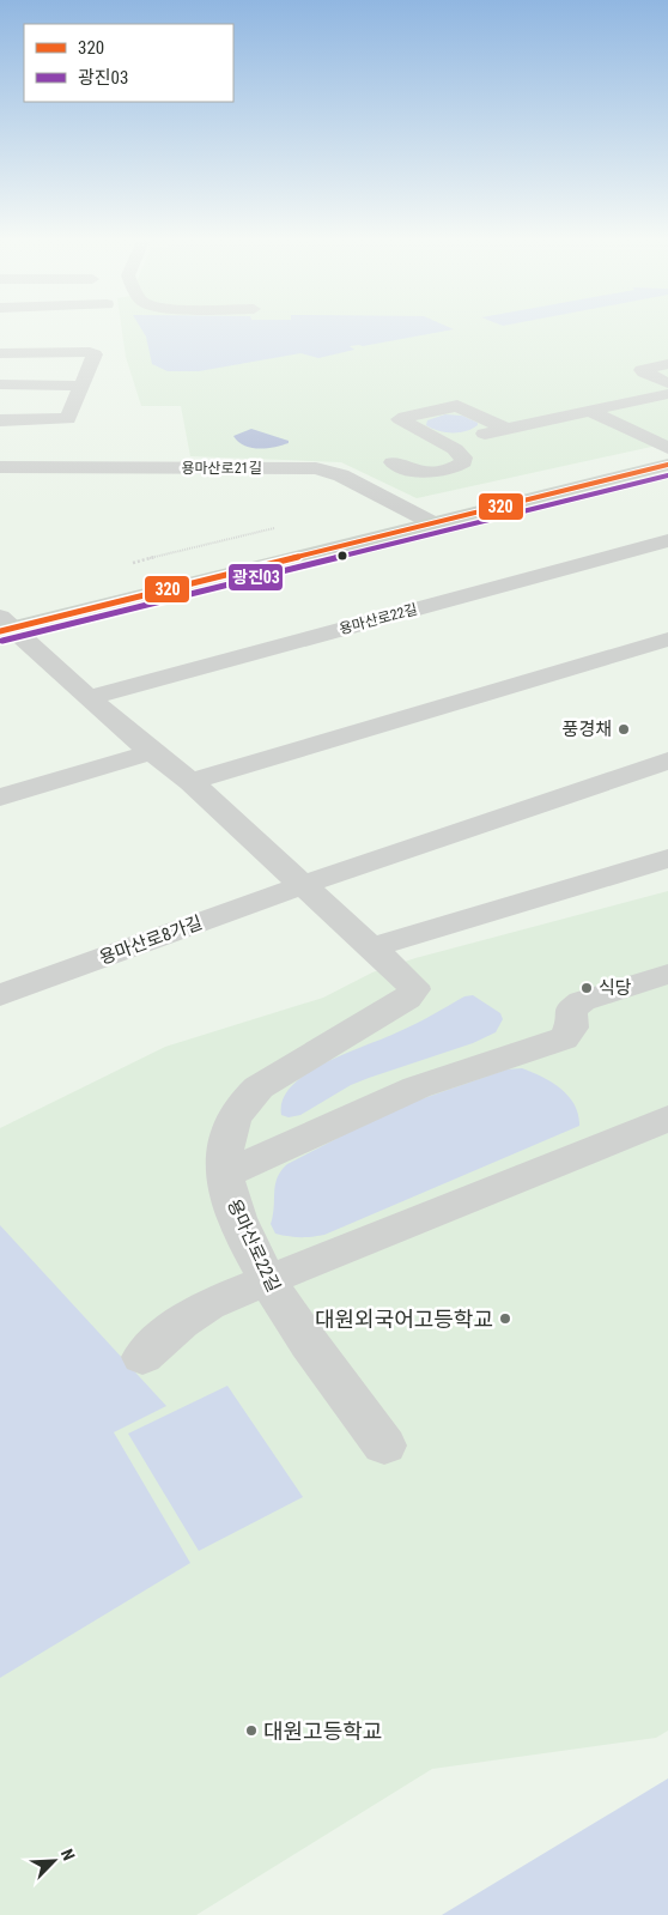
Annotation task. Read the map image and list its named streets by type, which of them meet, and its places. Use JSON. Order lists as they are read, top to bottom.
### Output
{
  "streets": {
    "street": ["용마산로21길", "용마산로22길", "용마산로8가길"]
  },
  "crossings": [
    ["용마산로22길", "용마산로8가길"]
  ],
  "places": [
    "풍경채",
    "식당",
    "대원외국어고등학교",
    "대원고등학교"
  ],
  "lines": ["transit line 320", "transit line 광진03"],
  "legend": ["320", "광진03"],
  "north": "top right"
}
